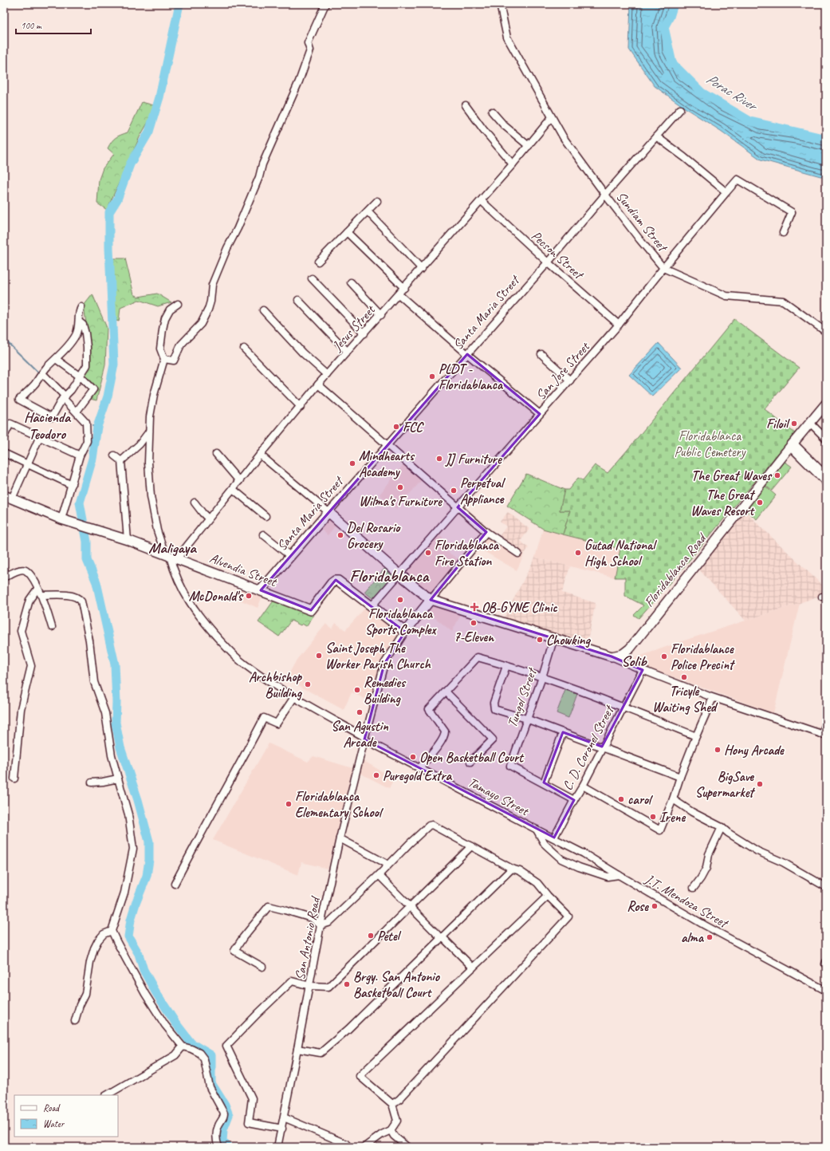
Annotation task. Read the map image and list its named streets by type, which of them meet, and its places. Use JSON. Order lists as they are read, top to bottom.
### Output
{
  "streets": {
    "main road": ["Santa Maria Street", "Alvendia Street", "Floridablanca Road"],
    "street": [
      "Sundiam Street",
      "Pecson Street",
      "Jesus Street",
      "San Jose Street",
      "Tungol Street",
      "C. D. Coronel Street",
      "Tamayo Street",
      "J.T. Mendoza Street",
      "San Antonio Road"
    ]
  },
  "crossings": [
    ["Sundiam Street", "Santa Maria Street"],
    ["Sundiam Street", "Jesus Street"],
    ["Sundiam Street", "San Jose Street"],
    ["Pecson Street", "Santa Maria Street"],
    ["Pecson Street", "Jesus Street"],
    ["Pecson Street", "San Jose Street"],
    ["Santa Maria Street", "Alvendia Street"],
    ["Jesus Street", "Alvendia Street"],
    ["Jesus Street", "Tamayo Street"],
    ["San Jose Street", "Alvendia Street"],
    ["Alvendia Street", "Tamayo Street"],
    ["C. D. Coronel Street", "J.T. Mendoza Street"],
    ["Tamayo Street", "J.T. Mendoza Street"],
    ["Tamayo Street", "San Antonio Road"]
  ],
  "districts": [
    "Hacienda Teodoro",
    "Maligaya",
    "Floridablanca",
    "Solib"
  ],
  "water": ["Porac River"],
  "parks": ["Floridablanca Public Cemetery"],
  "places": {
    "other": [
      "PLDT - Floridablanca",
      "Filoil",
      "FCC",
      "JJ Furniture",
      "Mindhearts Academy",
      "The Great Waves",
      "Wilma's Furniture",
      "Perpetual Appliance",
      "The Great Waves Resort",
      "Del Rosario Grocery",
      "Floridablanca Fire Station",
      "Gutad National High School",
      "McDonald's",
      "Floridablanca Sports Complex",
      "7-Eleven",
      "Chowking",
      "Saint Joseph The Worker Parish Church",
      "Floridablance Police Precint",
      "Tricyle Waiting Shed",
      "Archbishop Building",
      "Remedies Building",
      "San Agustin Arcade",
      "Hony Arcade",
      "Open Basketball Court",
      "Puregold Extra",
      "BigSave Supermarket",
      "carol",
      "Floridablanca Elementary School",
      "Irene",
      "Rose",
      "Petel",
      "alma",
      "Brgy. San Antonio Basketball Court"
    ],
    "health": ["OB-GYNE Clinic"]
  },
  "legend": ["Road", "Water"],
  "scale_bar": "100 m"
}
